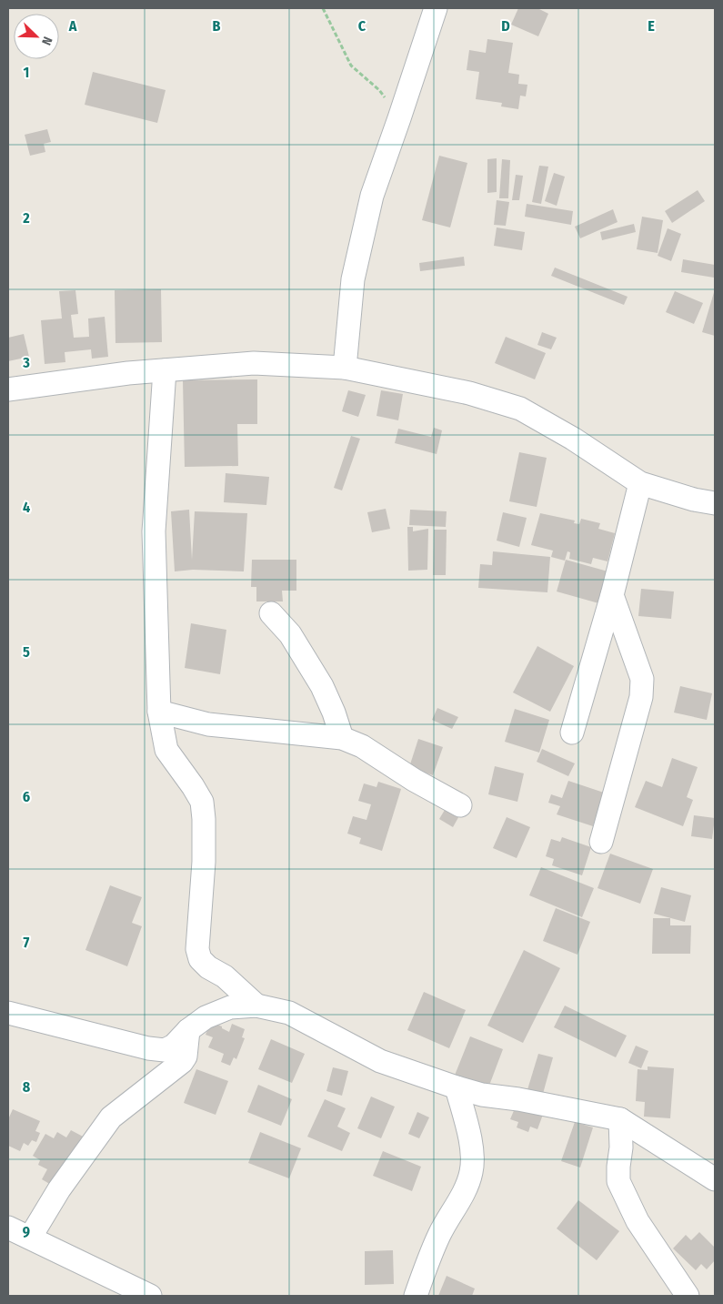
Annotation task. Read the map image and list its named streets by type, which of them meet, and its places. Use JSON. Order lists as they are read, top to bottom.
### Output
{
  "north": "bottom right",
  "grid": {
    "columns": [
      "A",
      "B",
      "C",
      "D",
      "E"
    ],
    "rows": [
      "1",
      "2",
      "3",
      "4",
      "5",
      "6",
      "7",
      "8",
      "9"
    ]
  }
}
